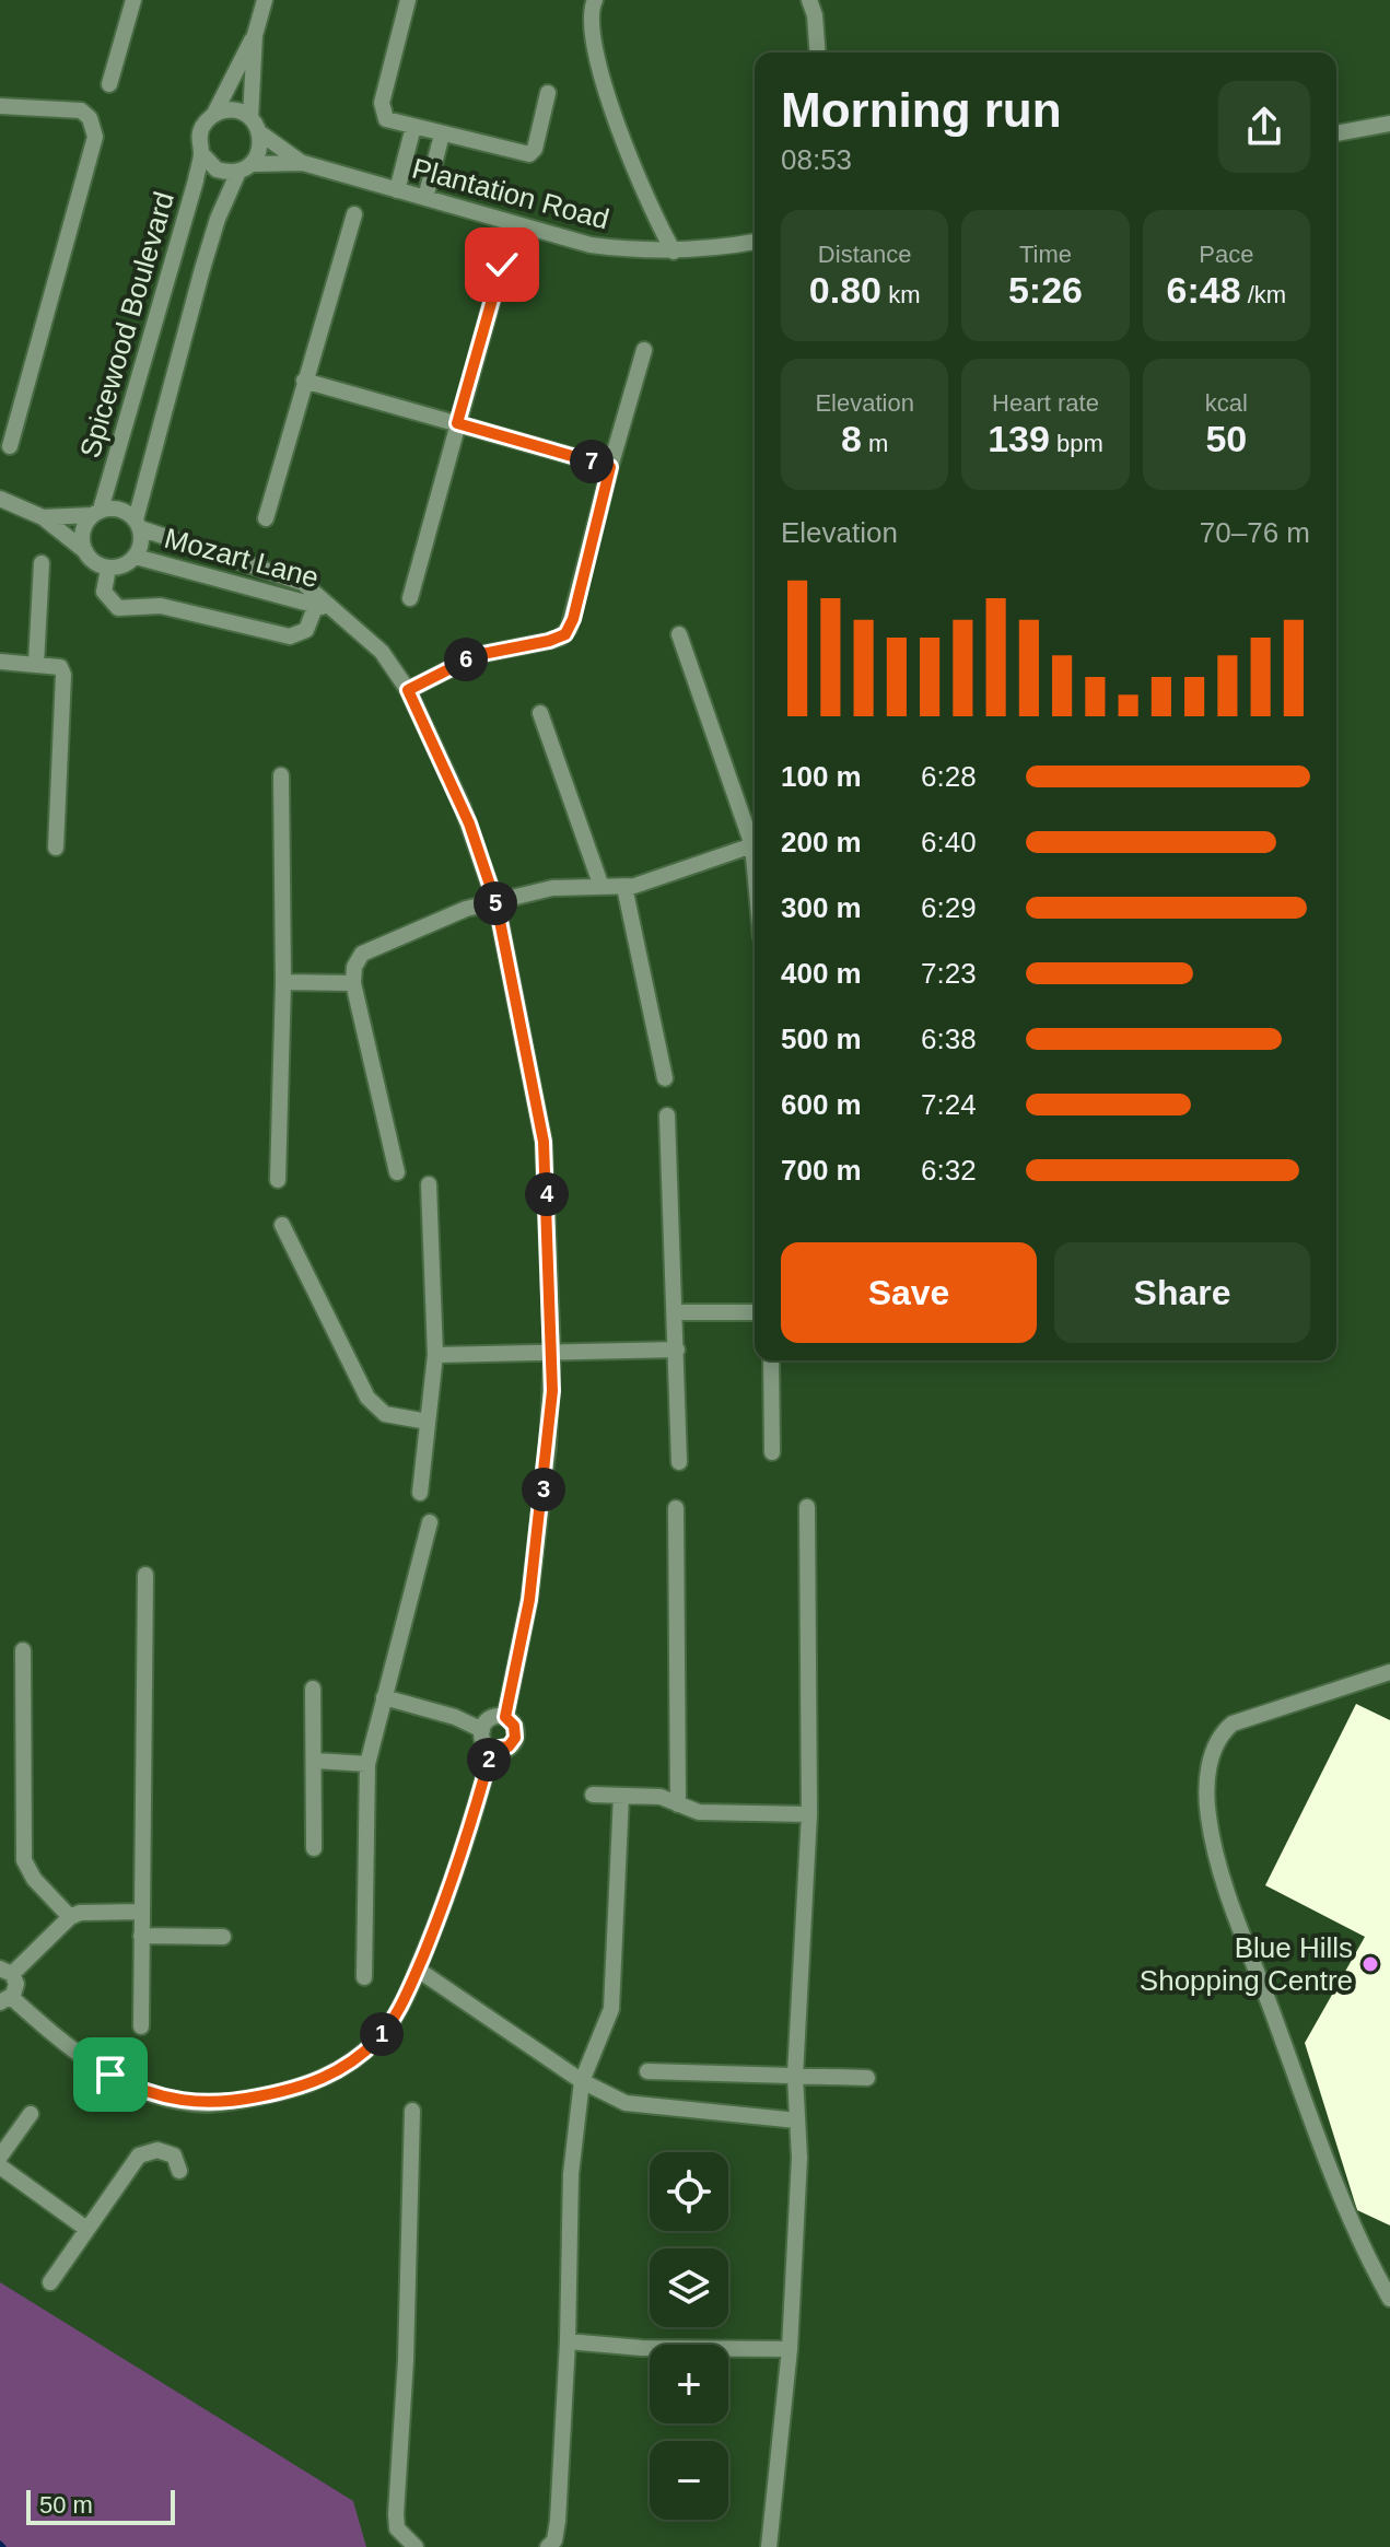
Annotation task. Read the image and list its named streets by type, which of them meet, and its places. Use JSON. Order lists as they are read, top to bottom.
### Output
{
  "streets": {
    "street": ["Plantation Road", "Spicewood Boulevard", "Mozart Lane"]
  },
  "crossings": [
    ["Plantation Road", "Spicewood Boulevard"],
    ["Spicewood Boulevard", "Mozart Lane"]
  ],
  "places": ["Blue Hills Shopping Centre"],
  "scale_bar": "50 m",
  "page": {
    "heading": ["Morning run", "08:53"],
    "stats": [
      ["Distance", "0.80 km"],
      ["Time", "5:26"],
      ["Pace", "6:48 /km"],
      ["Elevation", "8 m"],
      ["Heart rate", "139 bpm"],
      ["kcal", "50"]
    ],
    "pins": [
      "7",
      "6",
      "5",
      "4",
      "3",
      "2",
      "1"
    ],
    "chart": ["Elevation", "70–76 m"],
    "list": [
      {
        "name": "100 m",
        "note": "6:28"
      },
      {
        "name": "200 m",
        "note": "6:40"
      },
      {
        "name": "300 m",
        "note": "6:29"
      },
      {
        "name": "400 m",
        "note": "7:23"
      },
      {
        "name": "500 m",
        "note": "6:38"
      },
      {
        "name": "600 m",
        "note": "7:24"
      },
      {
        "name": "700 m",
        "note": "6:32"
      }
    ],
    "buttons": ["Save", "Share"],
    "map_buttons": ["+", "−"],
    "scale": "50 m"
  }
}
